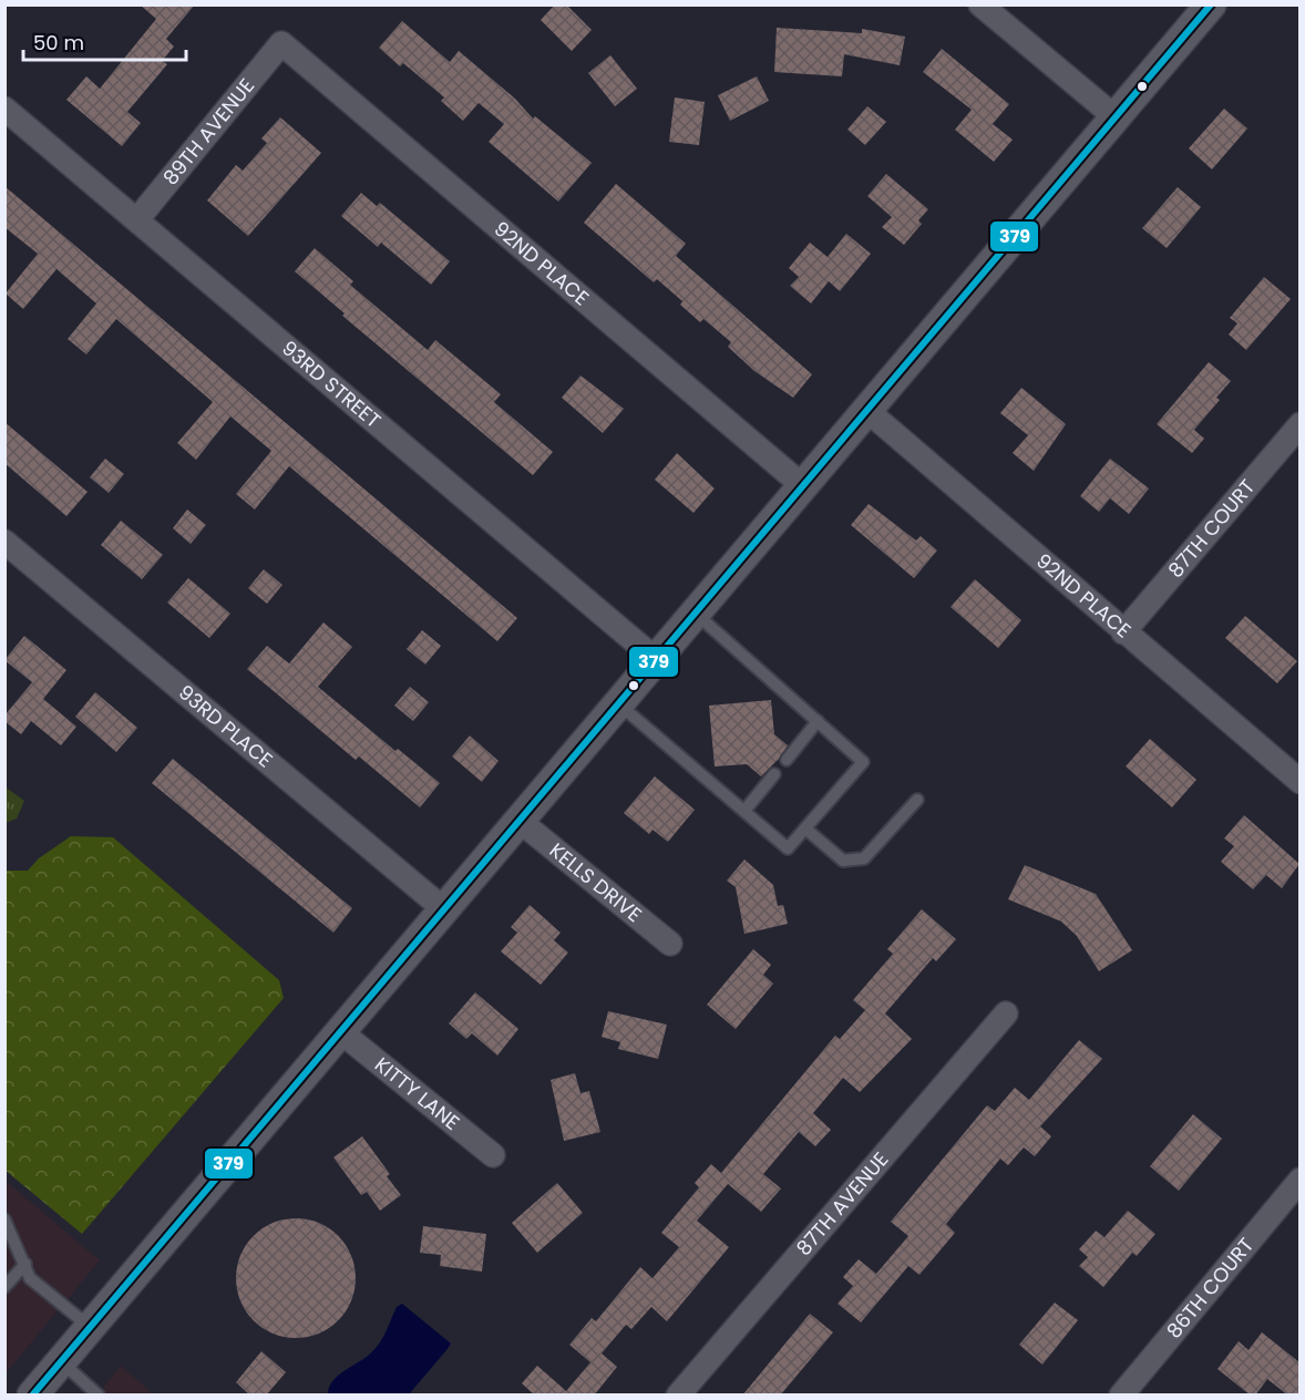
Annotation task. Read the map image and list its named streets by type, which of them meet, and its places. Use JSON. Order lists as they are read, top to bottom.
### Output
{
  "streets": {
    "street": [
      "89TH AVENUE",
      "92ND PLACE",
      "93RD STREET",
      "87TH COURT",
      "93RD PLACE",
      "KELLS DRIVE",
      "KITTY LANE",
      "87TH AVENUE",
      "86TH COURT"
    ]
  },
  "crossings": [
    ["89TH AVENUE", "92ND PLACE"],
    ["89TH AVENUE", "93RD STREET"],
    ["92ND PLACE", "87TH COURT"]
  ],
  "lines": ["transit line 379"],
  "scale_bar": "50 m"
}
